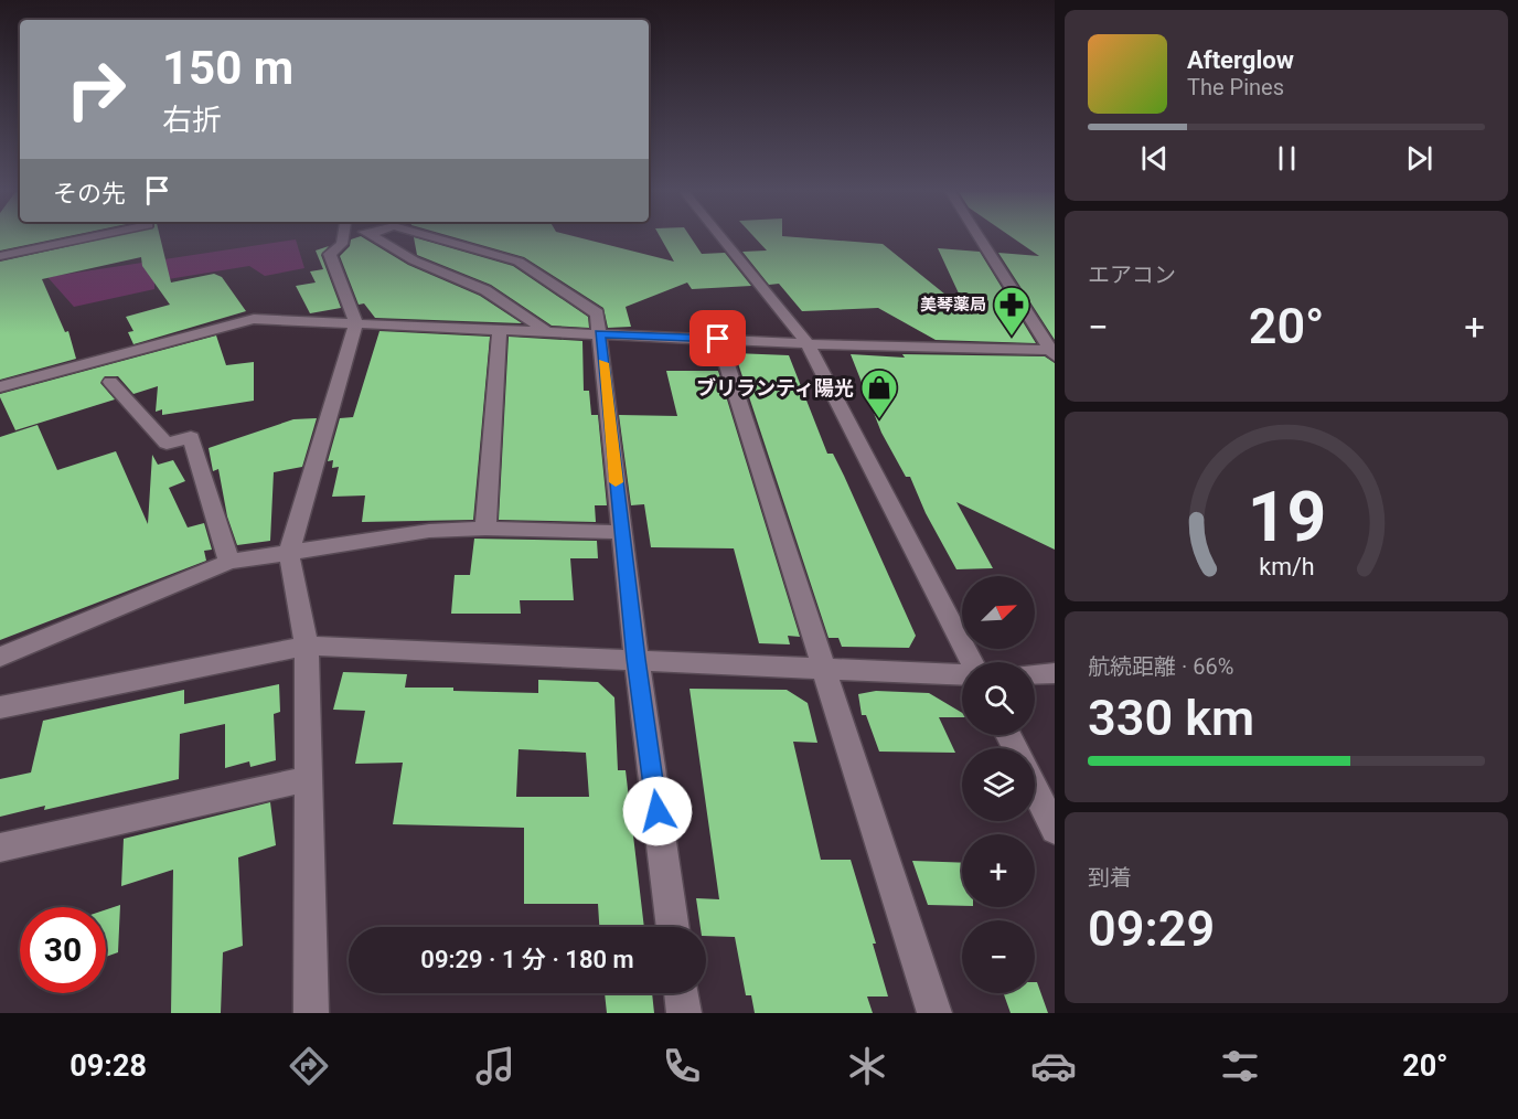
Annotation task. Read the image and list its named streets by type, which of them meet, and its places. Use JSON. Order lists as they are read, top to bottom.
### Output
{
  "places": {
    "pharmacy": ["美琴薬局"],
    "shop": ["ブリランティ陽光"]
  },
  "north": "top right",
  "page": {
    "turn": ["150 m", "右折"],
    "song": ["Afterglow", "The Pines"],
    "then": "その先",
    "tile": [
      "エアコン",
      ["航続距離 · 66%", "330 km"],
      ["到着", "09:29"]
    ],
    "heat": ["−", "20°", "+"],
    "map_buttons": ["+", "−"],
    "limit": "30",
    "trip": "09:29 · 1 分 · 180 m",
    "tabs": ["09:28", "20°"],
    "gauge": ["19", "km/h"]
  }
}
